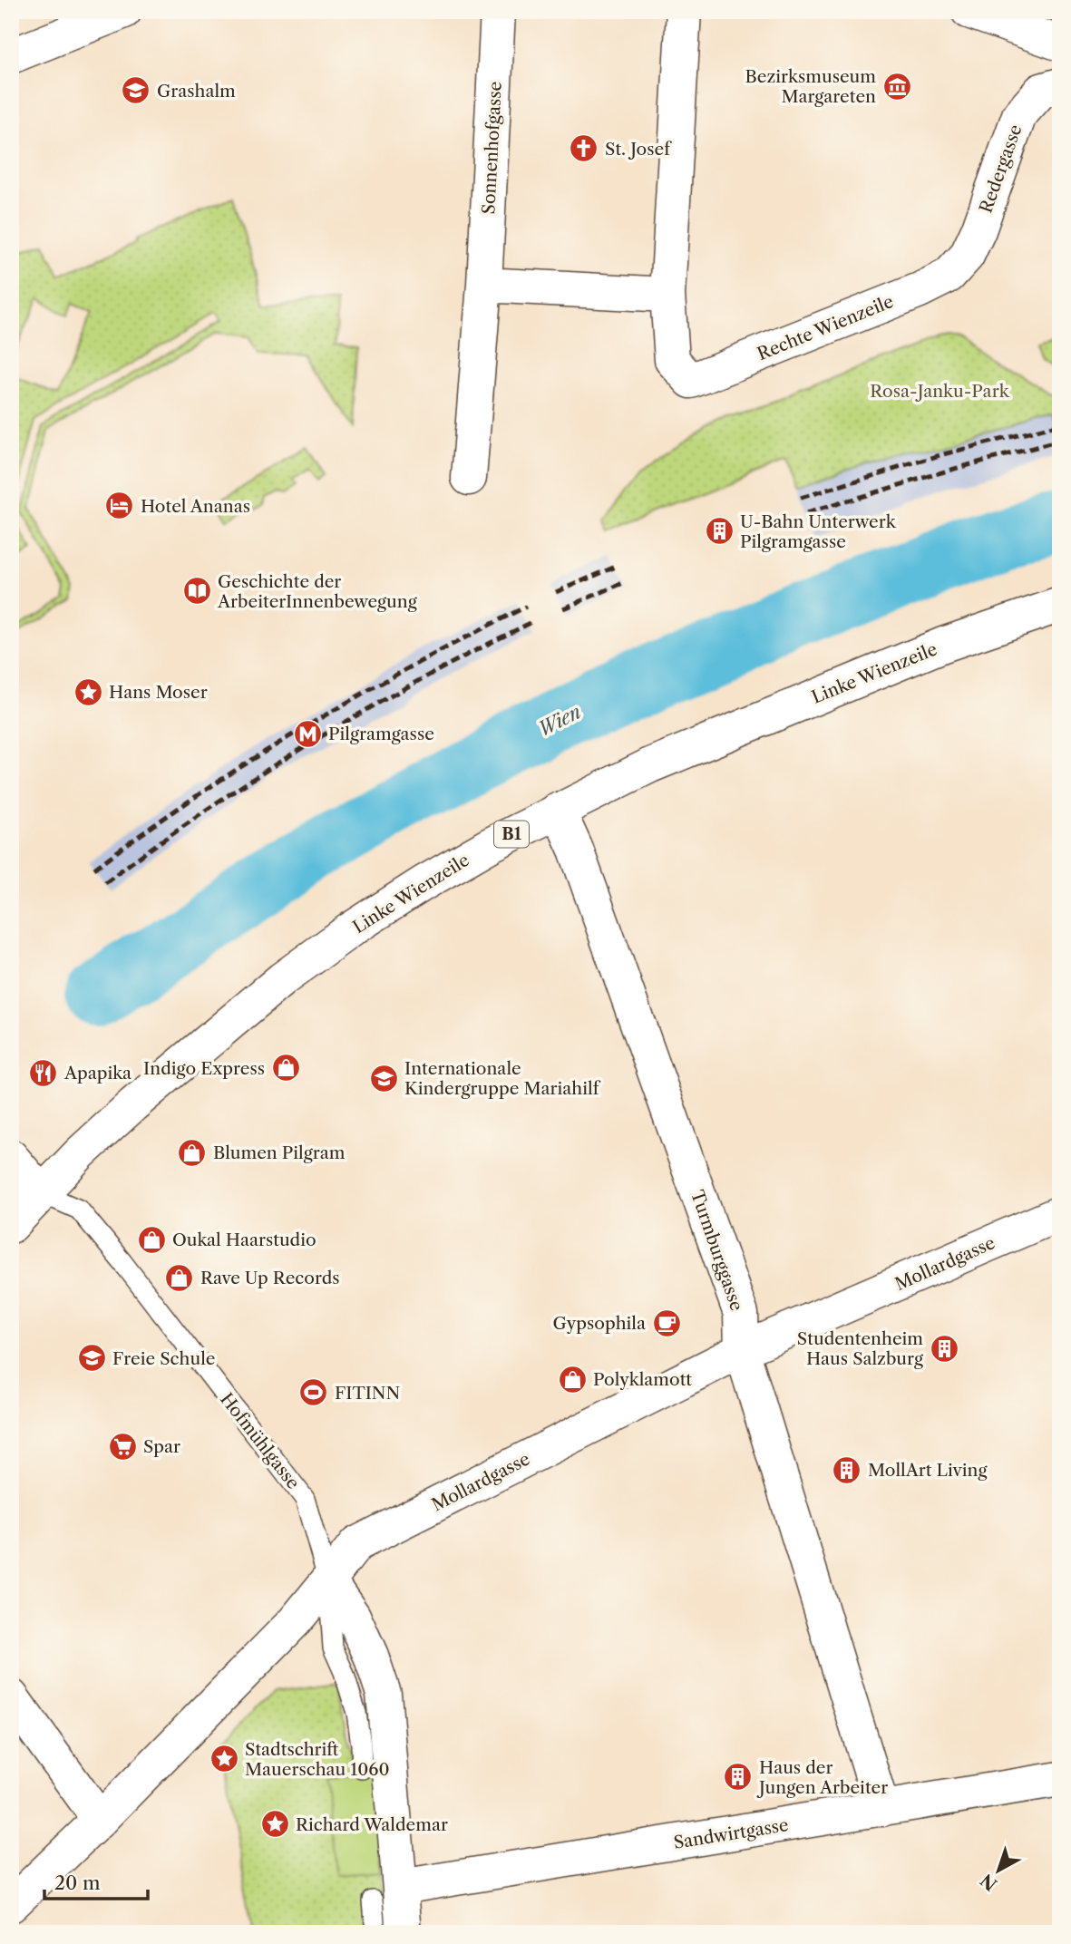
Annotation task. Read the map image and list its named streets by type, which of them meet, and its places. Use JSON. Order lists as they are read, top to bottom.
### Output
{
  "streets": {
    "street": [
      "Sonnenhofgasse",
      "Redergasse",
      "Rechte Wienzeile",
      "Linke Wienzeile",
      "B1",
      "Turmburggasse",
      "Mollardgasse",
      "Hofmühlgasse",
      "Sandwirtgasse"
    ]
  },
  "crossings": [
    ["Redergasse", "Rechte Wienzeile"],
    ["Linke Wienzeile", "Turmburggasse"],
    ["Linke Wienzeile", "Hofmühlgasse"],
    ["Turmburggasse", "Mollardgasse"],
    ["Turmburggasse", "Sandwirtgasse"],
    ["Mollardgasse", "Hofmühlgasse"],
    ["Hofmühlgasse", "Sandwirtgasse"]
  ],
  "water": ["Wien"],
  "parks": ["Rosa-Janku-Park"],
  "places": {
    "museum": ["Bezirksmuseum Margareten"],
    "school or university": ["Grashalm", "Internationale Kindergruppe Mariahilf", "Freie Schule"],
    "church": ["St. Josef"],
    "hotel": ["Hotel Ananas"],
    "building": [
      "U-Bahn Unterwerk Pilgramgasse",
      "Studentenheim Haus Salzburg",
      "MollArt Living",
      "Haus der Jungen Arbeiter"
    ],
    "library": ["Geschichte der ArbeiterInnenbewegung"],
    "place": ["Hans Moser", "Stadtschrift Mauerschau 1060", "Richard Waldemar"],
    "metro station": ["Pilgramgasse"],
    "shop": [
      "Indigo Express",
      "Blumen Pilgram",
      "Oukal Haarstudio",
      "Rave Up Records",
      "Polyklamott"
    ],
    "restaurant": ["Apapika"],
    "cafe": ["Gypsophila"],
    "sports": ["FITINN"],
    "supermarket": ["Spar"]
  },
  "scale_bar": "20 m",
  "north": "bottom left"
}
